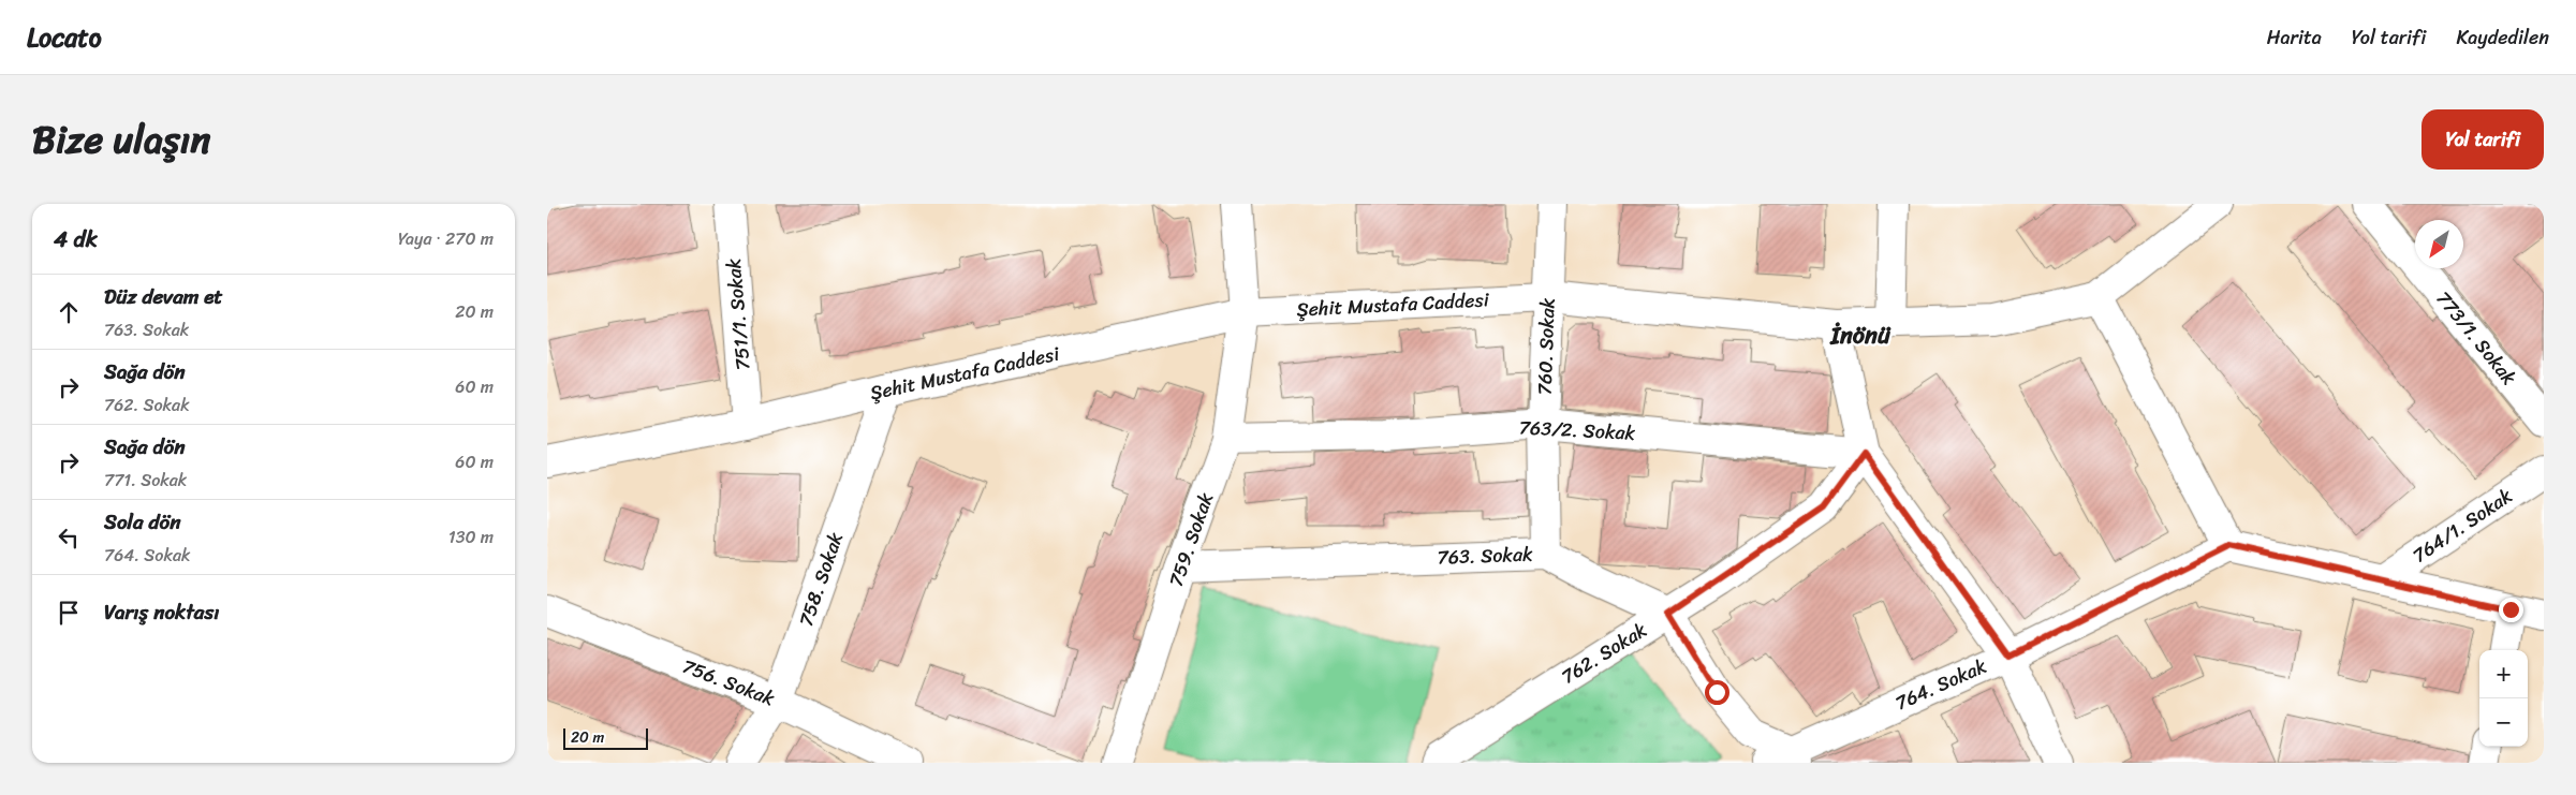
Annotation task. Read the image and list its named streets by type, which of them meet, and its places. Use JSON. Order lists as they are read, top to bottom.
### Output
{
  "streets": {
    "street": [
      "Şehit Mustafa Caddesi",
      "751/1. Sokak",
      "773/1. Sokak",
      "760. Sokak",
      "763/2. Sokak",
      "764/1. Sokak",
      "759. Sokak",
      "763. Sokak",
      "758. Sokak",
      "762. Sokak",
      "756. Sokak",
      "764. Sokak"
    ]
  },
  "crossings": [
    ["Şehit Mustafa Caddesi", "751/1. Sokak"],
    ["Şehit Mustafa Caddesi", "760. Sokak"],
    ["Şehit Mustafa Caddesi", "759. Sokak"],
    ["Şehit Mustafa Caddesi", "758. Sokak"],
    ["760. Sokak", "763/2. Sokak"],
    ["760. Sokak", "763. Sokak"],
    ["763/2. Sokak", "759. Sokak"],
    ["763/2. Sokak", "762. Sokak"],
    ["759. Sokak", "763. Sokak"],
    ["763. Sokak", "762. Sokak"],
    ["758. Sokak", "756. Sokak"]
  ],
  "districts": ["İnönü"],
  "scale_bar": "20 m",
  "north": "bottom left",
  "page": {
    "header": "Locato",
    "nav": ["Harita", "Yol tarifi", "Kaydedilen"],
    "title": "Bize ulaşın",
    "buttons": "Yol tarifi",
    "heading": ["4 dk", "Yaya · 270 m"],
    "list": [
      ["Düz devam et", "763. Sokak", "20 m"],
      ["Sağa dön", "762. Sokak", "60 m"],
      ["Sağa dön", "771. Sokak", "60 m"],
      ["Sola dön", "764. Sokak", "130 m"],
      "Varış noktası"
    ],
    "map_buttons": ["+", "−"],
    "scale": "20 m"
  }
}
